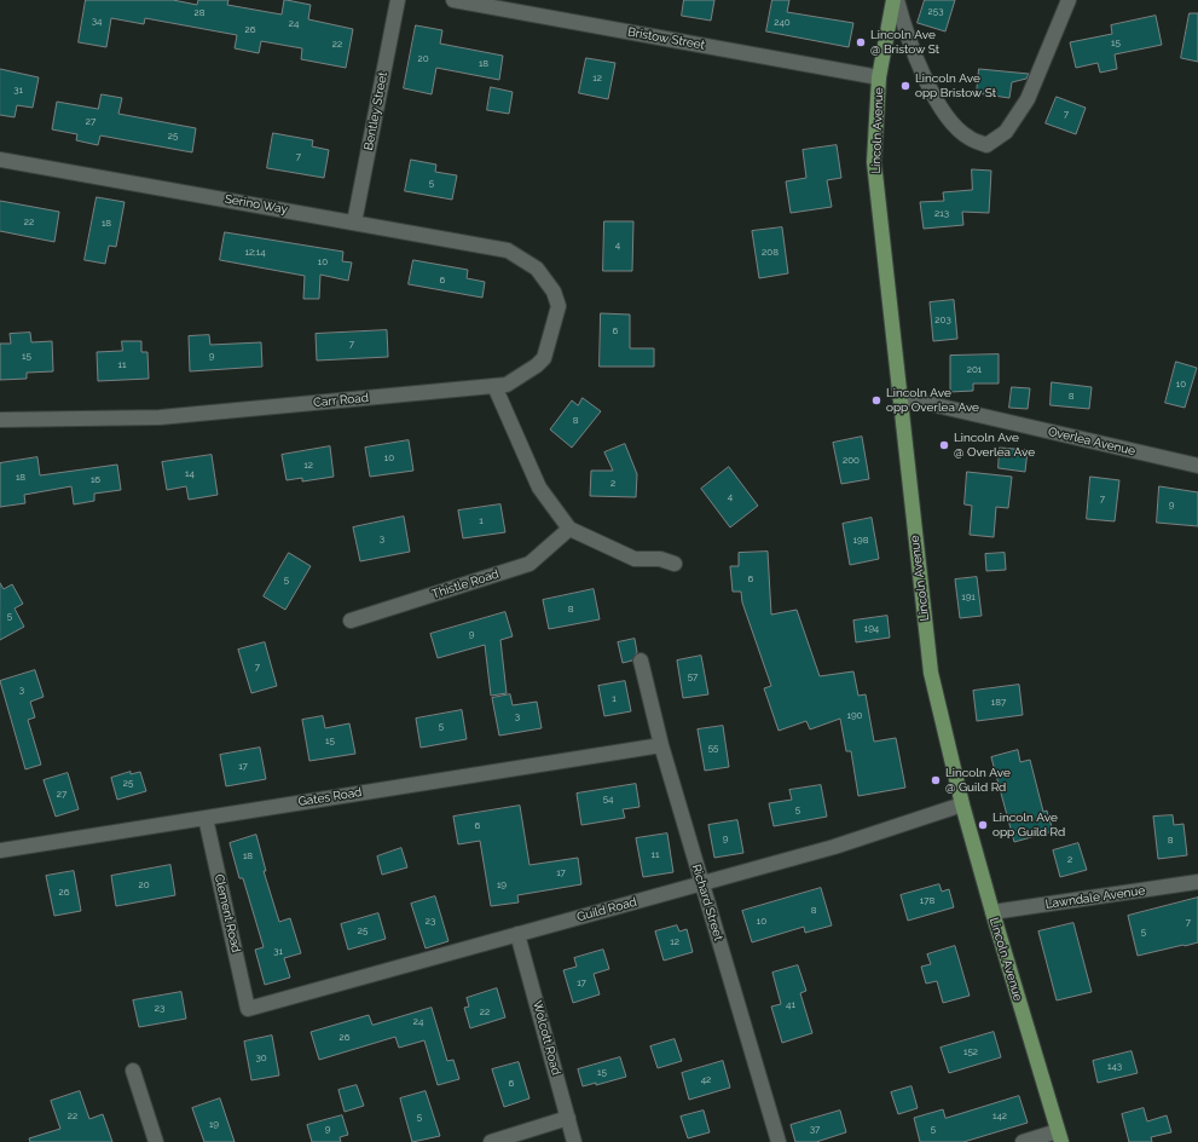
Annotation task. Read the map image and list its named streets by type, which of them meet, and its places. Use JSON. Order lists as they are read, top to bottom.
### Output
{
  "streets": {
    "main road": ["Lincoln Avenue"],
    "street": [
      "Bristow Street",
      "Bentley Street",
      "Serino Way",
      "Carr Road",
      "Overlea Avenue",
      "Thistle Road",
      "Gates Road",
      "Lawndale Avenue",
      "Richard Street",
      "Guild Road",
      "Clement Road",
      "Wolcott Road"
    ]
  },
  "crossings": [
    ["Bristow Street", "Lincoln Avenue"],
    ["Bentley Street", "Serino Way"],
    ["Lincoln Avenue", "Overlea Avenue"],
    ["Lincoln Avenue", "Lawndale Avenue"],
    ["Lincoln Avenue", "Guild Road"],
    ["Serino Way", "Carr Road"],
    ["Gates Road", "Richard Street"],
    ["Gates Road", "Clement Road"],
    ["Richard Street", "Guild Road"],
    ["Guild Road", "Clement Road"],
    ["Guild Road", "Wolcott Road"]
  ],
  "places": [
    "Lincoln Ave @ Bristow St",
    "Lincoln Ave opp Bristow St",
    "Lincoln Ave opp Overlea Ave",
    "Lincoln Ave @ Overlea Ave",
    "Lincoln Ave @ Guild Rd",
    "Lincoln Ave opp Guild Rd"
  ],
  "house_numbers": [
    "253",
    "28",
    "34",
    "240",
    "24",
    "26",
    "15",
    "22",
    "20",
    "18",
    "12",
    "31",
    "7",
    "27",
    "25",
    "7",
    "5",
    "213",
    "22",
    "18",
    "4",
    "12;14",
    "208",
    "10",
    "6",
    "203",
    "6",
    "7",
    "15",
    "9",
    "11",
    "201",
    "10",
    "8",
    "8",
    "10",
    "200",
    "12",
    "14",
    "18",
    "16",
    "2",
    "4",
    "7",
    "9",
    "1",
    "3",
    "198",
    "6",
    "5",
    "191",
    "8",
    "5",
    "194",
    "9",
    "7",
    "57",
    "3",
    "1",
    "187",
    "190",
    "3",
    "5",
    "15",
    "55",
    "17",
    "25",
    "27",
    "54",
    "5",
    "6",
    "9",
    "8",
    "11",
    "18",
    "2",
    "17",
    "20",
    "19",
    "26",
    "178",
    "8",
    "23",
    "10",
    "7",
    "25",
    "5",
    "12",
    "31",
    "17",
    "41",
    "23",
    "22",
    "24",
    "26",
    "152",
    "30",
    "143",
    "15",
    "42",
    "6",
    "22",
    "142",
    "5",
    "19",
    "9",
    "37",
    "5"
  ]
}
